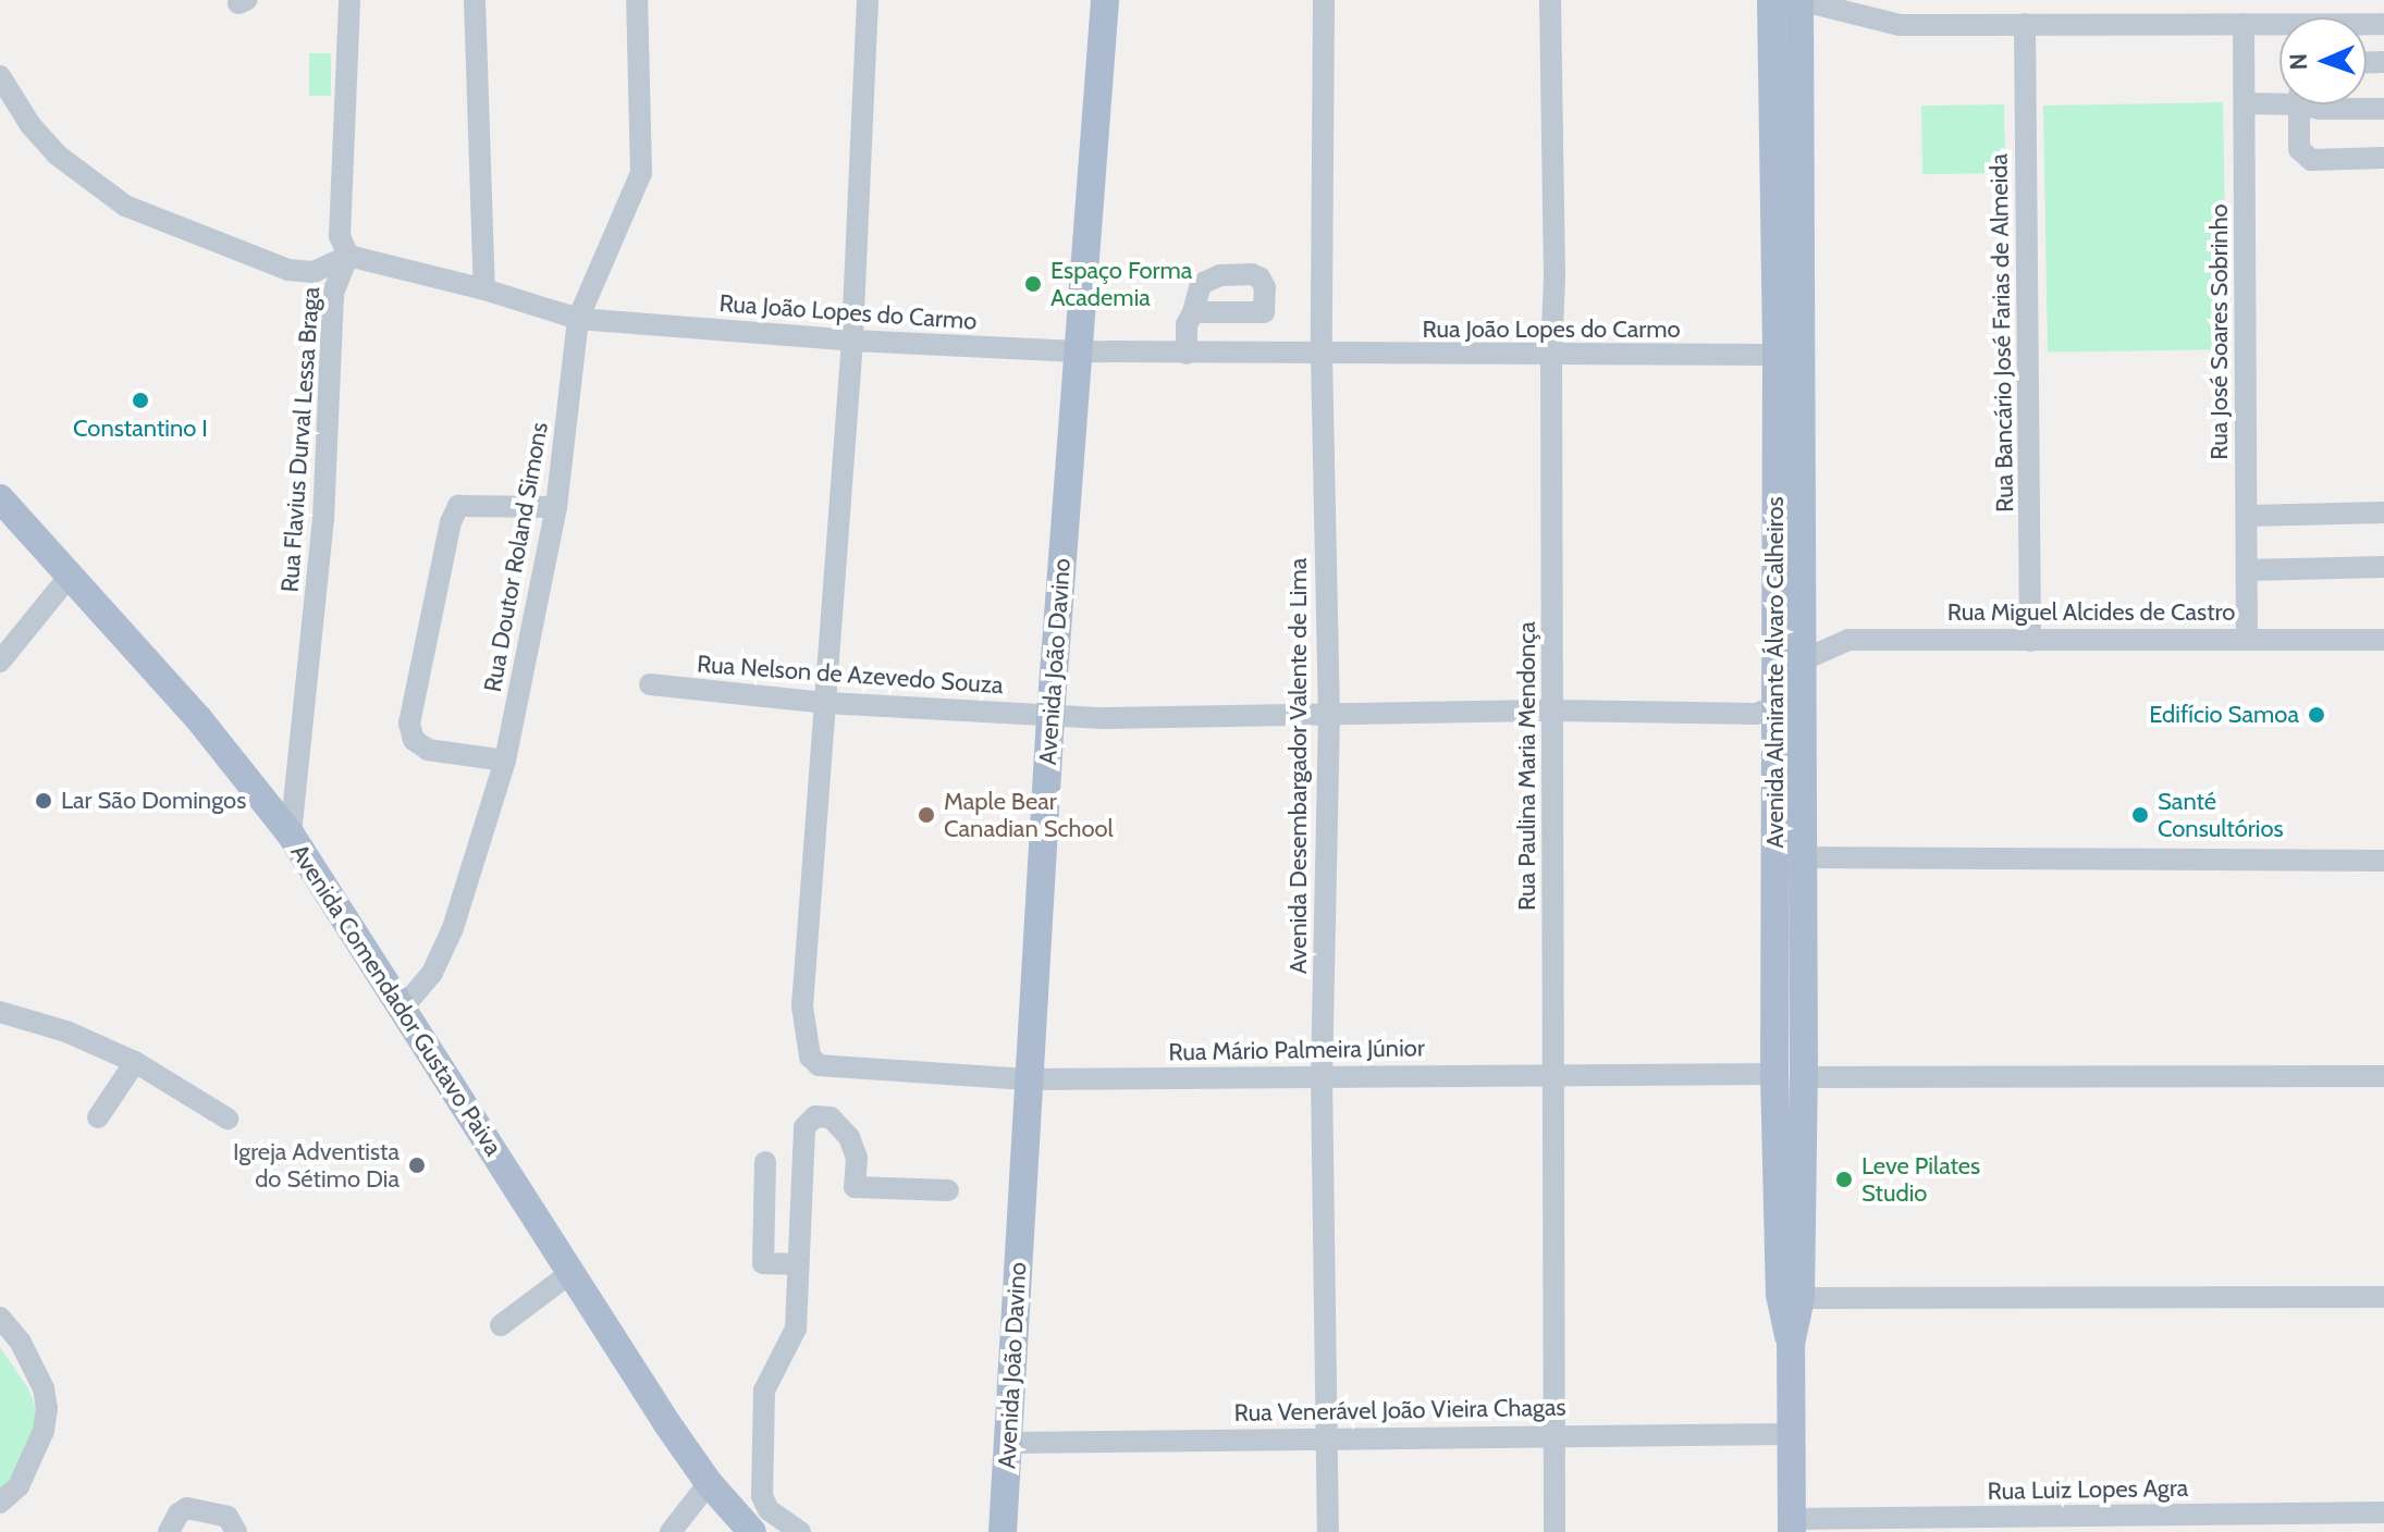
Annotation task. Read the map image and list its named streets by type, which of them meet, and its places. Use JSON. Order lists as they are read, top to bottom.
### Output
{
  "streets": {
    "main road": ["Avenida João Davino", "Avenida Almirante Álvaro Calheiros", "Avenida Comendador Gustavo Paiva"],
    "street": [
      "Rua João Lopes do Carmo",
      "Rua José Soares Sobrinho",
      "Rua Bancário José Farias de Almeida",
      "Rua Flavius Durval Lessa Braga",
      "Rua Doutor Roland Simons",
      "Rua Miguel Alcides de Castro",
      "Rua Nelson de Azevedo Souza",
      "Avenida Desembargador Valente de Lima",
      "Rua Paulina Maria Mendonça",
      "Rua Mário Palmeira Júnior",
      "Rua Venerável João Vieira Chagas",
      "Rua Luiz Lopes Agra"
    ]
  },
  "crossings": [
    ["Rua João Lopes do Carmo", "Rua Flavius Durval Lessa Braga"],
    ["Rua João Lopes do Carmo", "Rua Doutor Roland Simons"],
    ["Rua João Lopes do Carmo", "Avenida João Davino"],
    ["Rua João Lopes do Carmo", "Avenida Almirante Álvaro Calheiros"],
    ["Rua João Lopes do Carmo", "Avenida Desembargador Valente de Lima"],
    ["Rua João Lopes do Carmo", "Rua Paulina Maria Mendonça"],
    ["Rua José Soares Sobrinho", "Rua Miguel Alcides de Castro"],
    ["Rua Bancário José Farias de Almeida", "Rua Miguel Alcides de Castro"],
    ["Rua Flavius Durval Lessa Braga", "Avenida Comendador Gustavo Paiva"],
    ["Rua Doutor Roland Simons", "Avenida Comendador Gustavo Paiva"],
    ["Rua Miguel Alcides de Castro", "Avenida Almirante Álvaro Calheiros"],
    ["Avenida João Davino", "Rua Nelson de Azevedo Souza"],
    ["Avenida João Davino", "Rua Mário Palmeira Júnior"],
    ["Avenida João Davino", "Rua Venerável João Vieira Chagas"],
    ["Avenida Almirante Álvaro Calheiros", "Rua Nelson de Azevedo Souza"],
    ["Avenida Almirante Álvaro Calheiros", "Rua Mário Palmeira Júnior"],
    ["Avenida Almirante Álvaro Calheiros", "Rua Venerável João Vieira Chagas"],
    ["Avenida Almirante Álvaro Calheiros", "Rua Luiz Lopes Agra"],
    ["Rua Nelson de Azevedo Souza", "Avenida Desembargador Valente de Lima"],
    ["Rua Nelson de Azevedo Souza", "Rua Paulina Maria Mendonça"],
    ["Rua Nelson de Azevedo Souza", "Rua Mário Palmeira Júnior"],
    ["Avenida Desembargador Valente de Lima", "Rua Mário Palmeira Júnior"],
    ["Avenida Desembargador Valente de Lima", "Rua Venerável João Vieira Chagas"],
    ["Rua Paulina Maria Mendonça", "Rua Mário Palmeira Júnior"],
    ["Rua Paulina Maria Mendonça", "Rua Venerável João Vieira Chagas"]
  ],
  "places": [
    "Espaço Forma Academia",
    "Constantino I",
    "Edifício Samoa",
    "Lar São Domingos",
    "Maple Bear Canadian School",
    "Santé Consultórios",
    "Igreja Adventista do Sétimo Dia",
    "Leve Pilates Studio"
  ],
  "north": "left"
}
